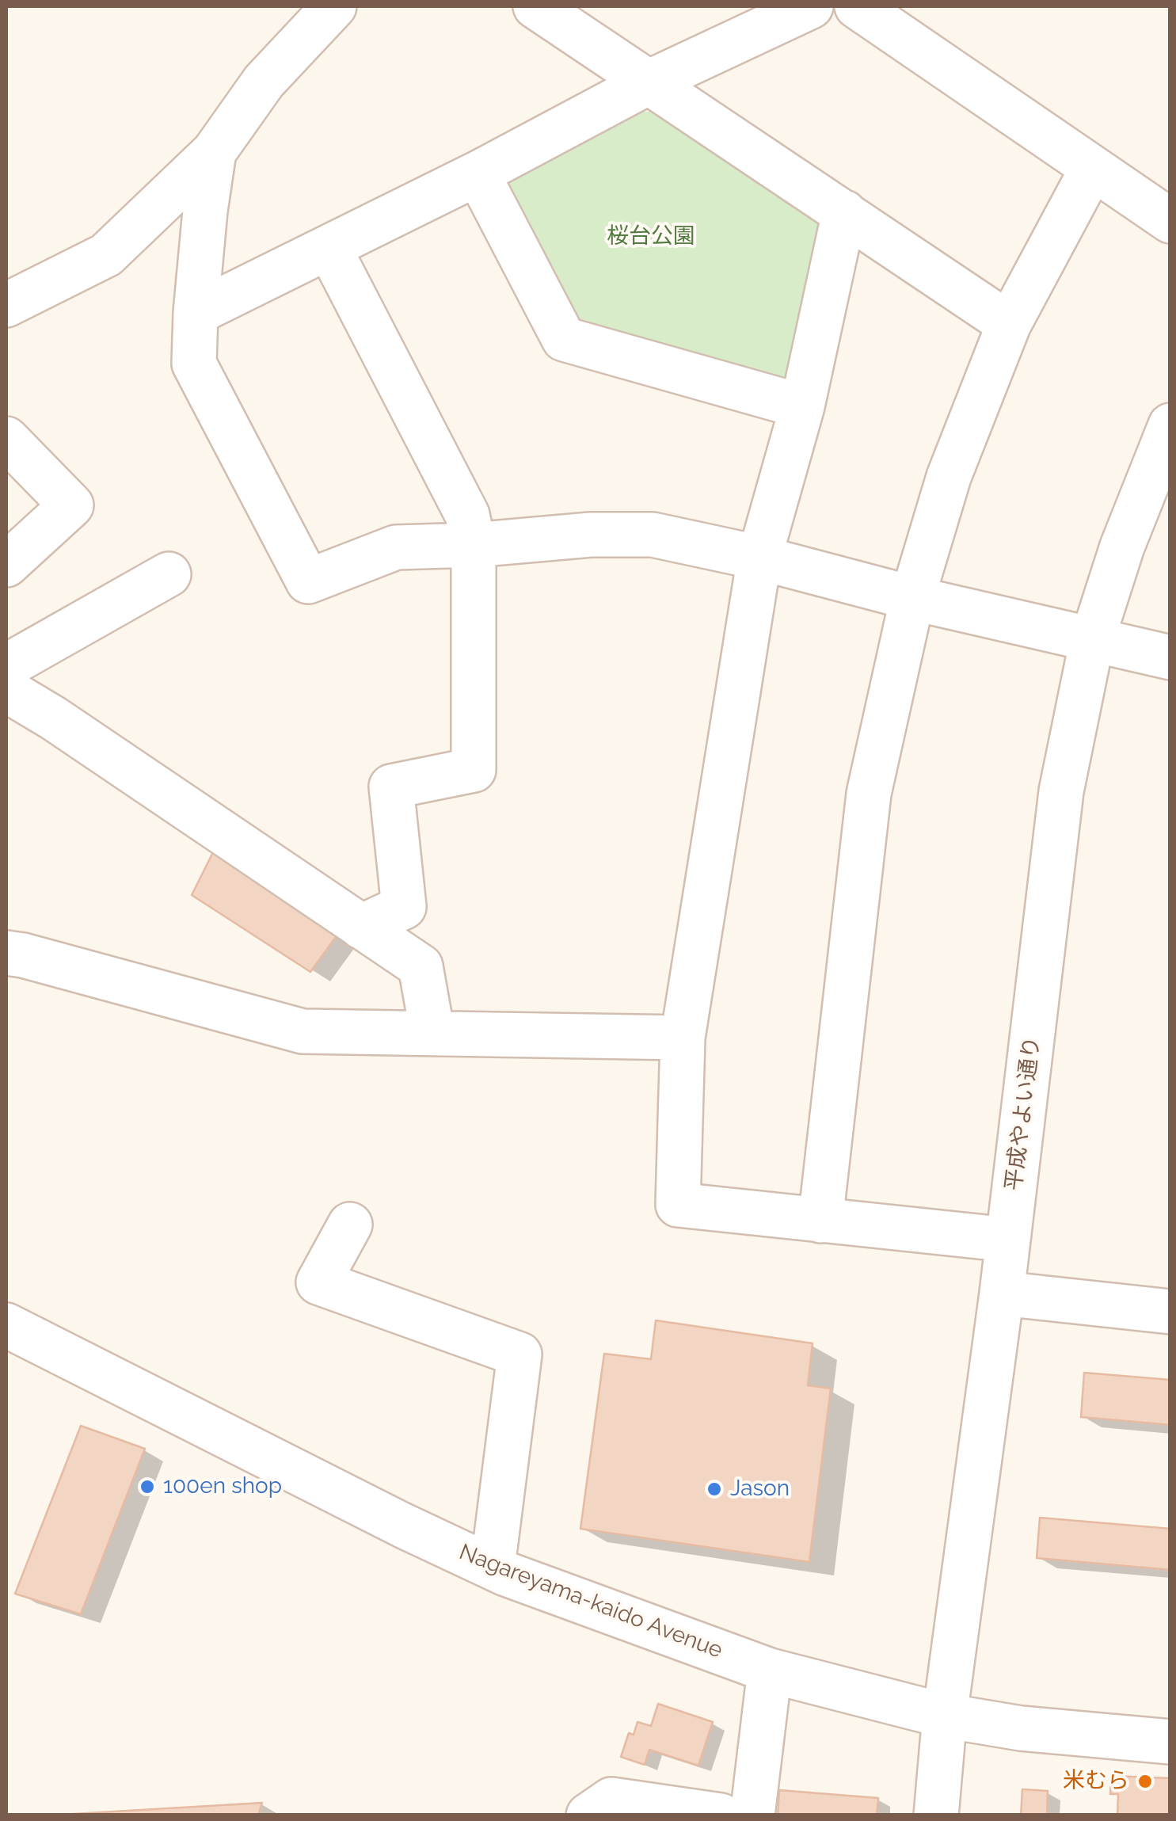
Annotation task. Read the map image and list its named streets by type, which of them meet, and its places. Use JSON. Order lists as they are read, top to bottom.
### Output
{
  "streets": {
    "street": ["平成やよい通り", "Nagareyama-kaido Avenue"]
  },
  "crossings": [
    ["平成やよい通り", "Nagareyama-kaido Avenue"]
  ],
  "parks": ["桜台公園"],
  "places": ["100en shop", "Jason", "米むら"]
}
